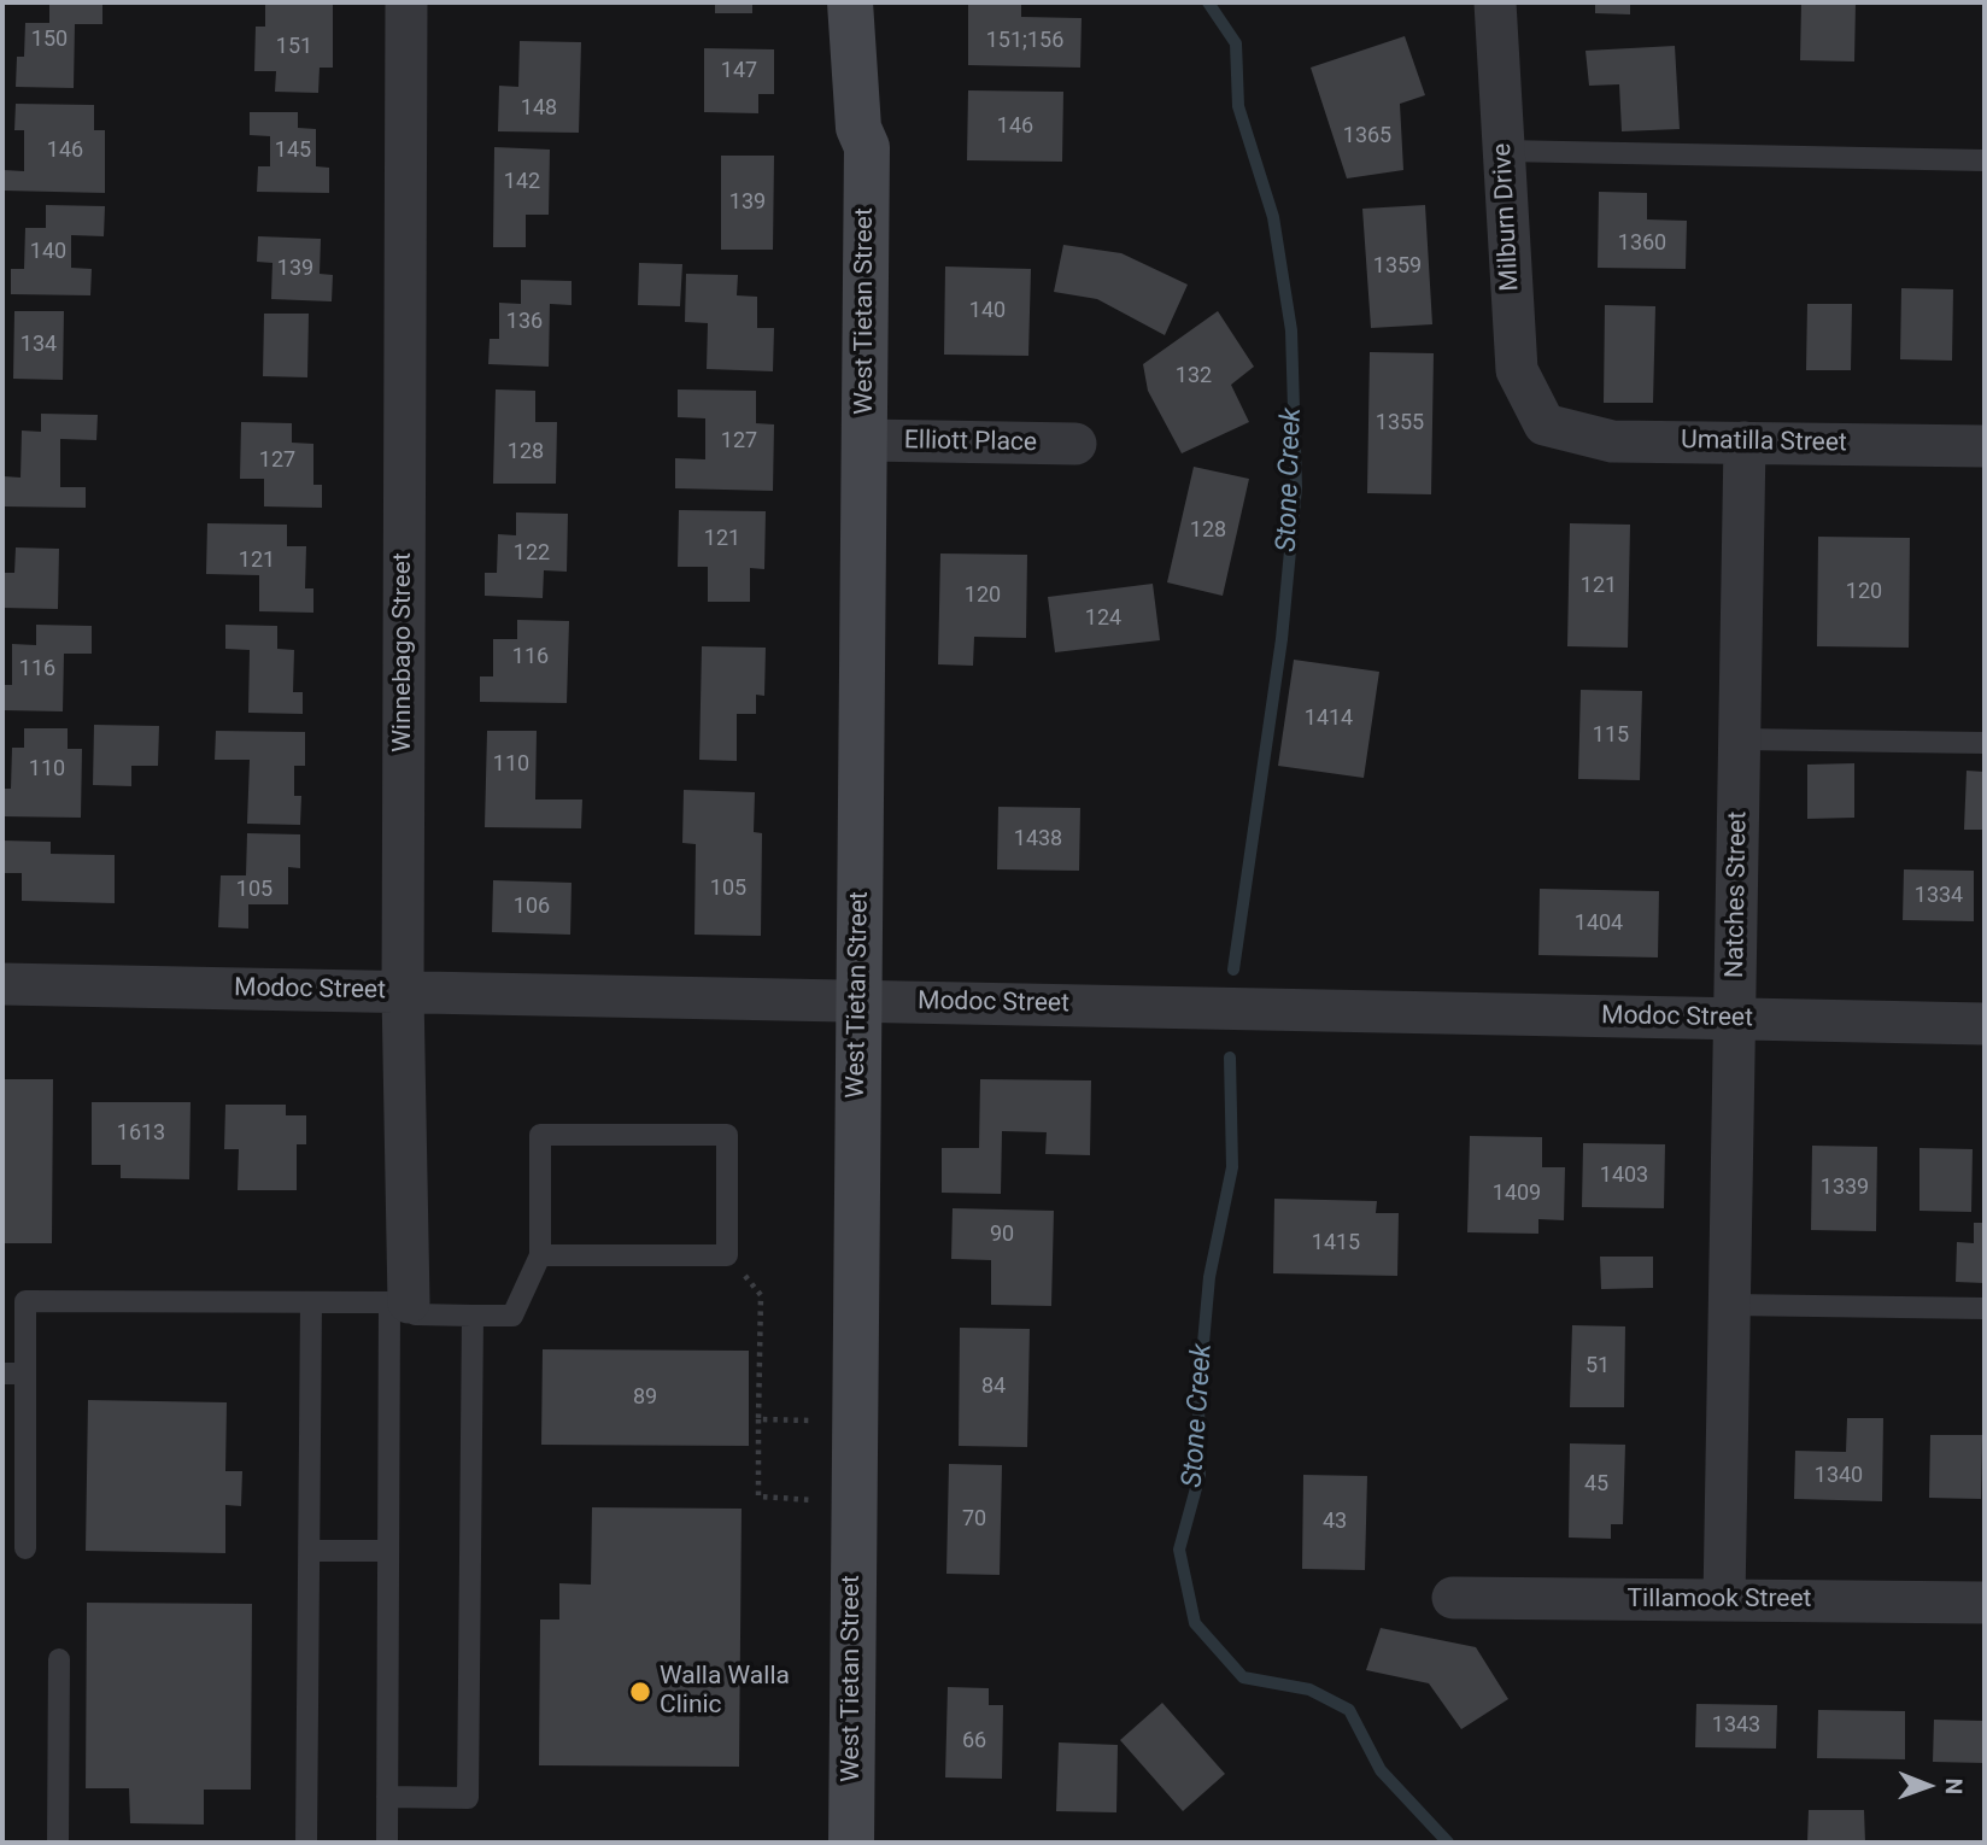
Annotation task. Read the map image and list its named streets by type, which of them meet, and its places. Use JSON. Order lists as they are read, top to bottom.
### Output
{
  "streets": {
    "main road": ["West Tietan Street"],
    "street": [
      "Milburn Drive",
      "Elliott Place",
      "Umatilla Street",
      "Winnebago Street",
      "Natches Street",
      "Modoc Street",
      "Tillamook Street"
    ]
  },
  "crossings": [
    ["Milburn Drive", "Umatilla Street"],
    ["West Tietan Street", "Elliott Place"],
    ["West Tietan Street", "Modoc Street"],
    ["Umatilla Street", "Natches Street"],
    ["Winnebago Street", "Modoc Street"],
    ["Natches Street", "Modoc Street"],
    ["Natches Street", "Tillamook Street"]
  ],
  "water": ["Stone Creek"],
  "places": ["Walla Walla Clinic"],
  "house_numbers": [
    "150",
    "151;156",
    "151",
    "147",
    "148",
    "146",
    "1365",
    "146",
    "145",
    "142",
    "139",
    "1360",
    "140",
    "1359",
    "139",
    "140",
    "136",
    "134",
    "132",
    "1355",
    "127",
    "128",
    "127",
    "128",
    "121",
    "122",
    "121",
    "121",
    "120",
    "120",
    "124",
    "116",
    "116",
    "1414",
    "115",
    "110",
    "110",
    "1438",
    "105",
    "105",
    "1334",
    "106",
    "1404",
    "1613",
    "1403",
    "1339",
    "1409",
    "90",
    "1415",
    "51",
    "84",
    "89",
    "1340",
    "45",
    "70",
    "43",
    "1343",
    "66"
  ],
  "north": "right"
}
